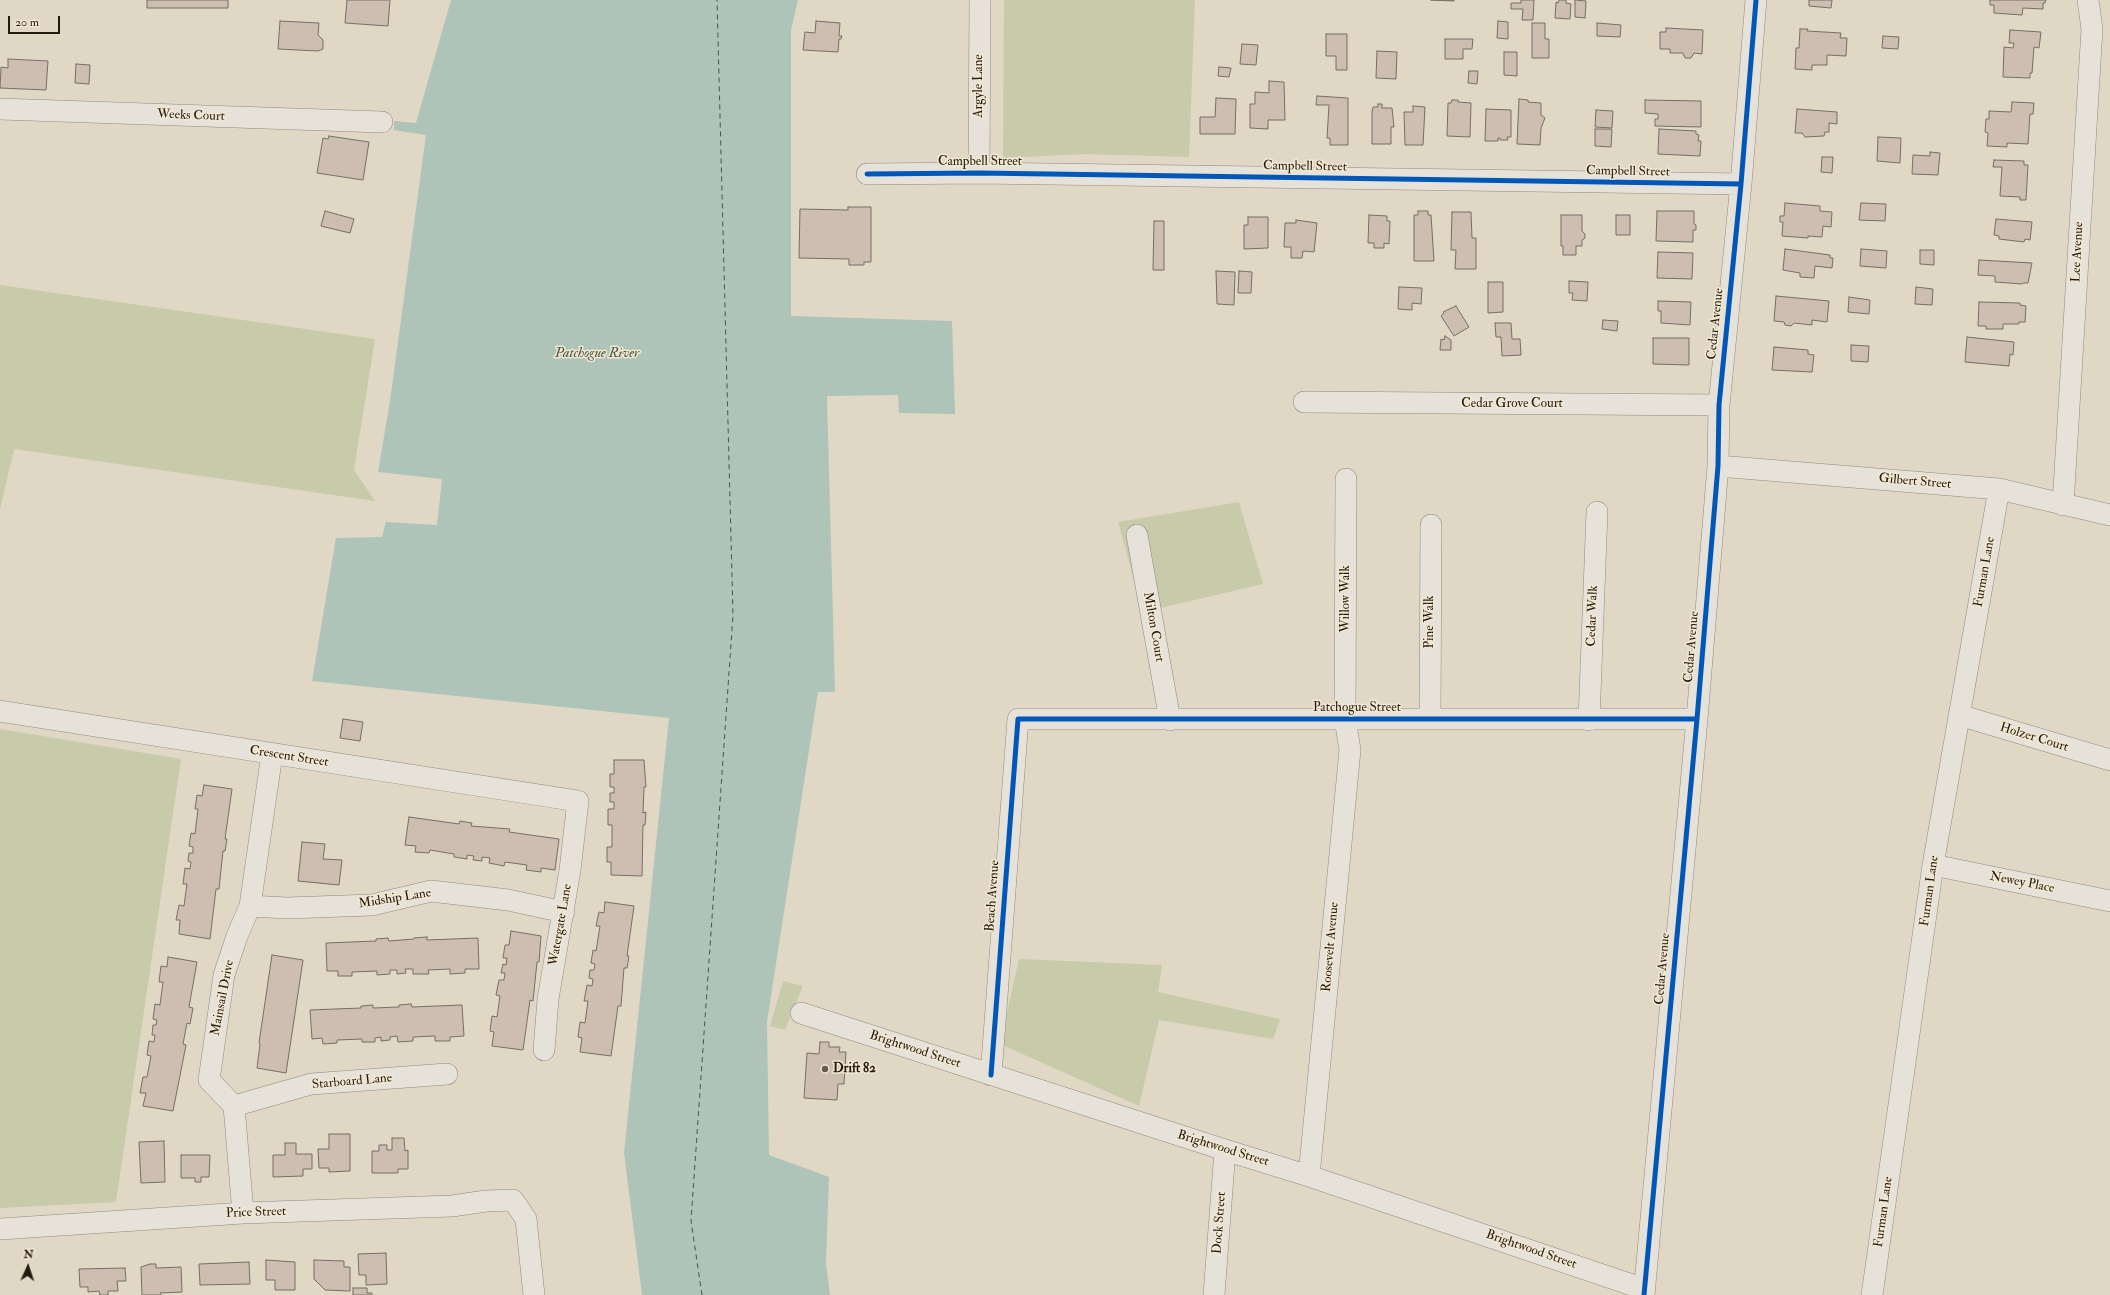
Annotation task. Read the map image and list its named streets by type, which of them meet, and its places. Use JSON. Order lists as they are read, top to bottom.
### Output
{
  "streets": {
    "street": [
      "Argyle Lane",
      "Weeks Court",
      "Campbell Street",
      "Lee Avenue",
      "Cedar Avenue",
      "Cedar Grove Court",
      "Gilbert Street",
      "Furman Lane",
      "Willow Walk",
      "Cedar Walk",
      "Pine Walk",
      "Milton Court",
      "Patchogue Street",
      "Holzer Court",
      "Crescent Street",
      "Newey Place",
      "Beach Avenue",
      "Midship Lane",
      "Watergate Lane",
      "Roosevelt Avenue",
      "Mainsail Drive",
      "Brightwood Street",
      "Starboard Lane",
      "Price Street",
      "Dock Street"
    ]
  },
  "crossings": [
    ["Argyle Lane", "Campbell Street"],
    ["Campbell Street", "Cedar Avenue"],
    ["Lee Avenue", "Gilbert Street"],
    ["Cedar Avenue", "Cedar Grove Court"],
    ["Cedar Avenue", "Gilbert Street"],
    ["Cedar Avenue", "Patchogue Street"],
    ["Cedar Avenue", "Brightwood Street"],
    ["Gilbert Street", "Furman Lane"],
    ["Furman Lane", "Holzer Court"],
    ["Furman Lane", "Newey Place"],
    ["Willow Walk", "Patchogue Street"],
    ["Willow Walk", "Roosevelt Avenue"],
    ["Cedar Walk", "Patchogue Street"],
    ["Pine Walk", "Patchogue Street"],
    ["Milton Court", "Patchogue Street"],
    ["Patchogue Street", "Beach Avenue"],
    ["Patchogue Street", "Roosevelt Avenue"],
    ["Crescent Street", "Watergate Lane"],
    ["Crescent Street", "Mainsail Drive"],
    ["Beach Avenue", "Brightwood Street"],
    ["Midship Lane", "Watergate Lane"],
    ["Midship Lane", "Mainsail Drive"],
    ["Roosevelt Avenue", "Brightwood Street"],
    ["Mainsail Drive", "Starboard Lane"],
    ["Brightwood Street", "Dock Street"]
  ],
  "water": ["Patchogue River"],
  "places": ["Drift 82"],
  "scale_bar": "20 m",
  "north": "top"
}
